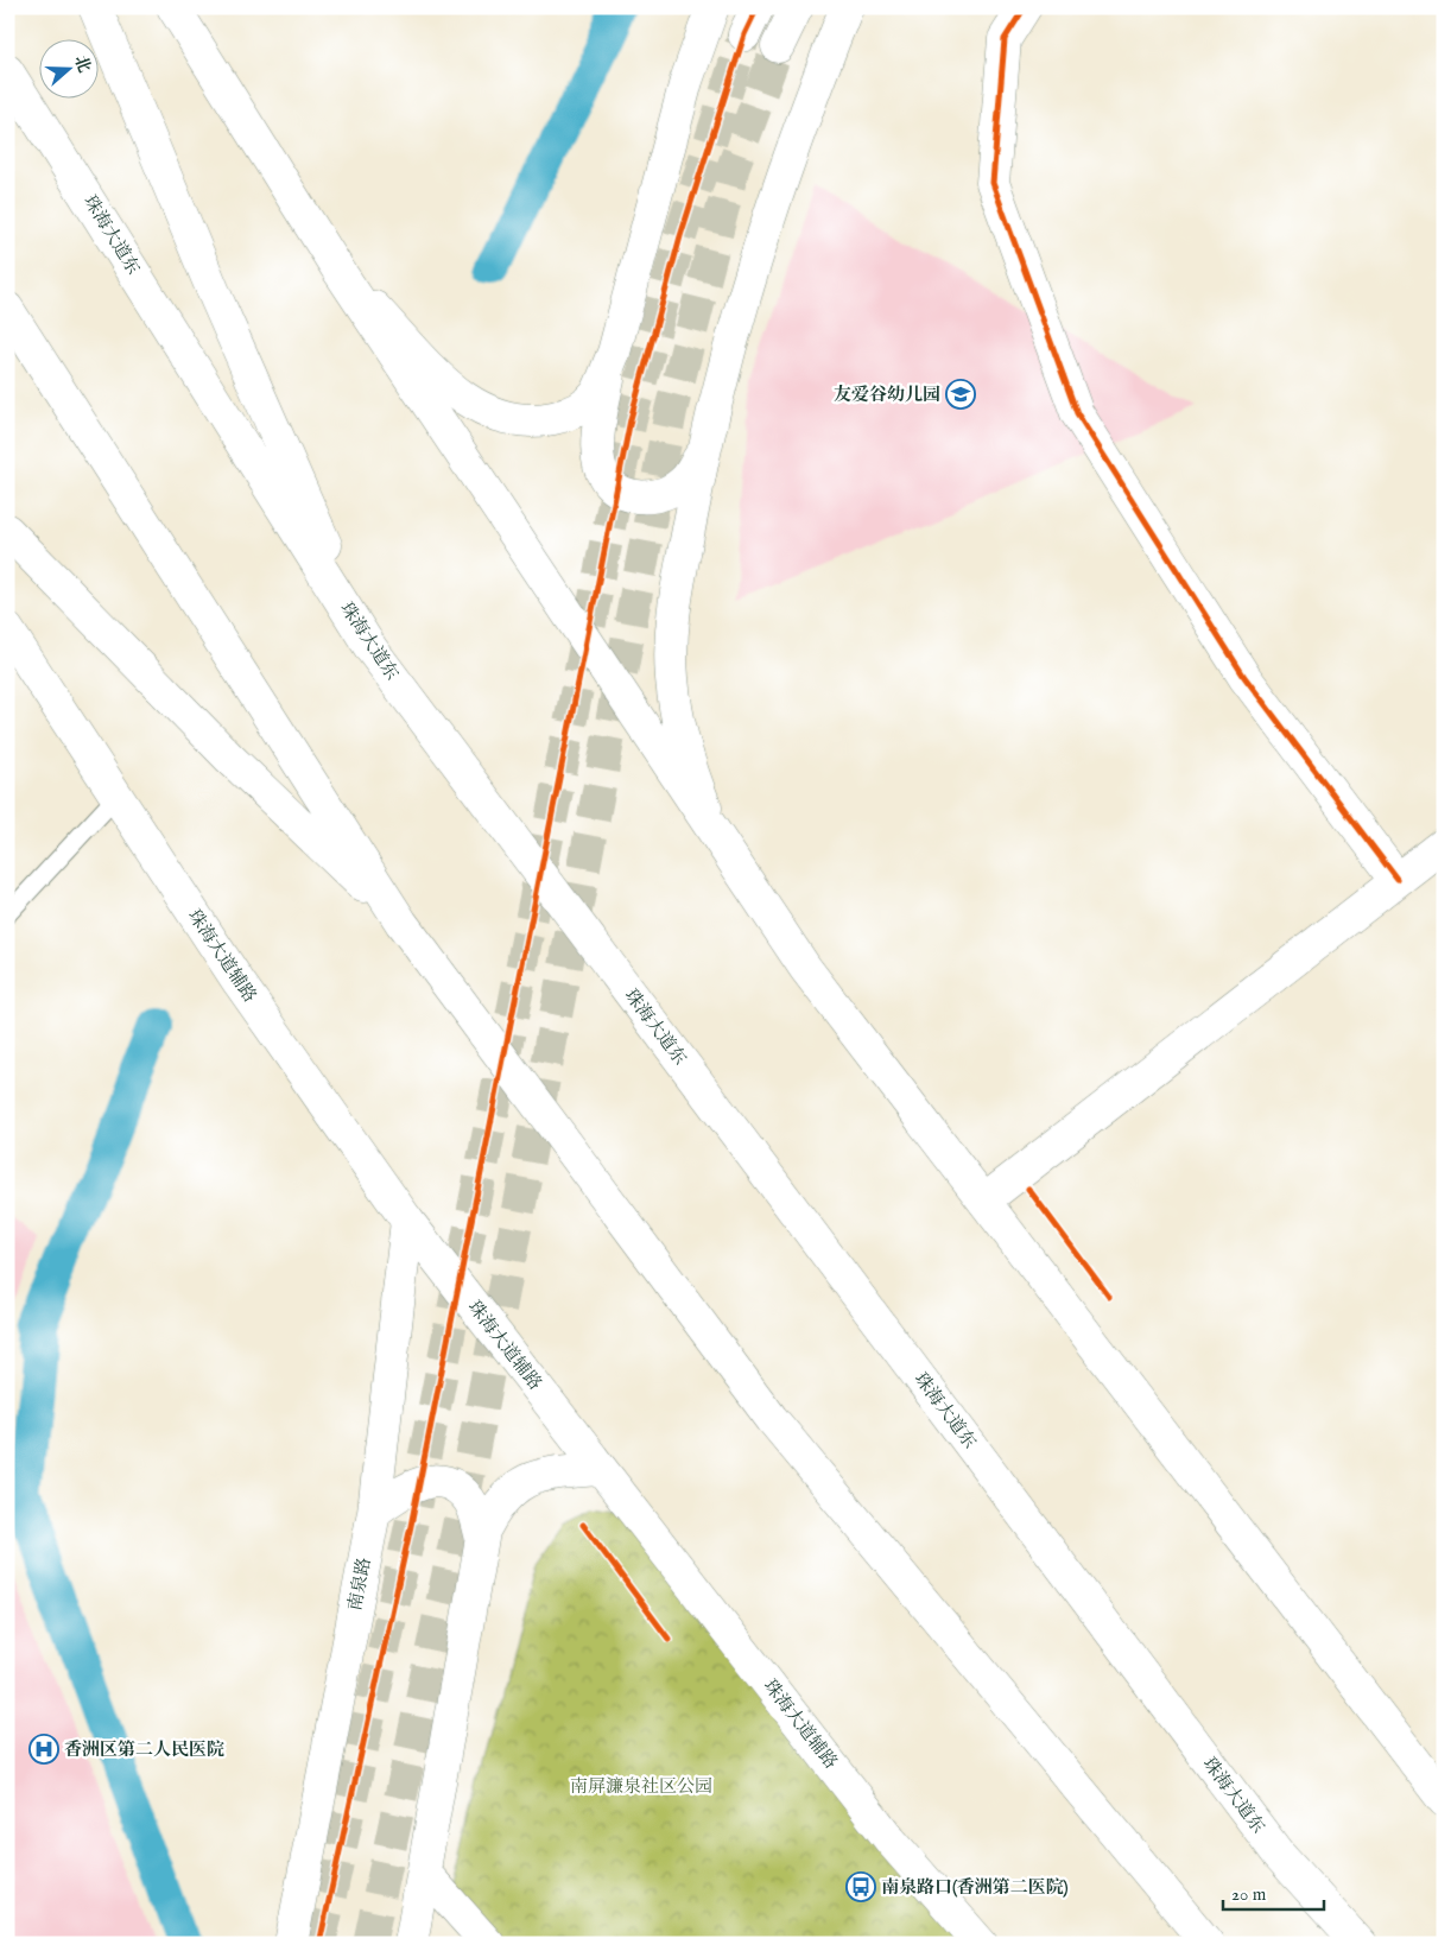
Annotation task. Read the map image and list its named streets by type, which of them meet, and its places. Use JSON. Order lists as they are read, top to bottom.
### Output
{
  "streets": {
    "main road": ["珠海大道东", "珠海大道辅路", "南泉路"]
  },
  "crossings": [
    ["珠海大道辅路", "南泉路"]
  ],
  "parks": ["南屏濂泉社区公园"],
  "places": {
    "school or university": ["友爱谷幼儿园"],
    "hospital": ["香洲区第二人民医院"],
    "bus stop": ["南泉路口(香洲第二医院)"]
  },
  "scale_bar": "20 m",
  "north": "right"
}
